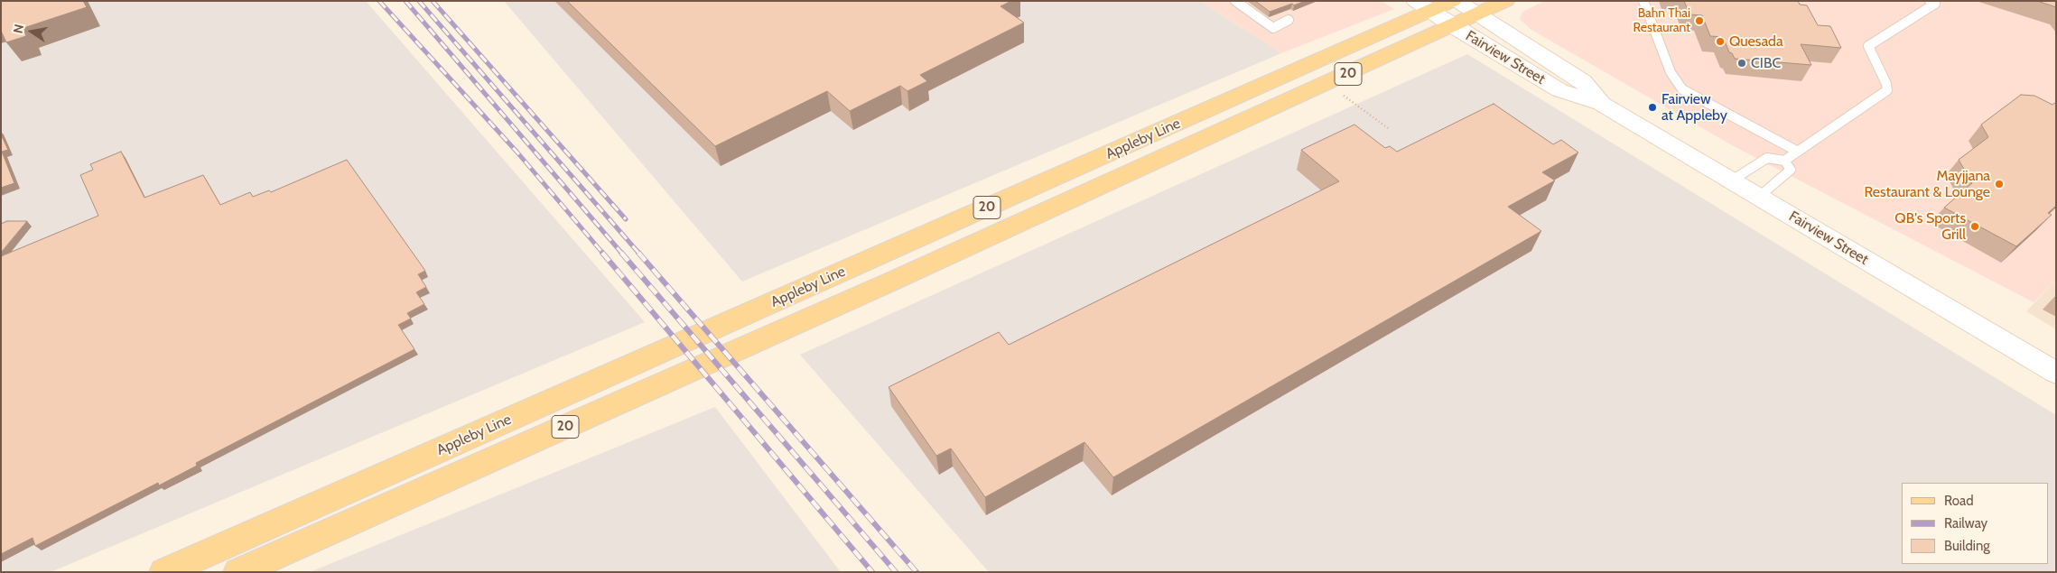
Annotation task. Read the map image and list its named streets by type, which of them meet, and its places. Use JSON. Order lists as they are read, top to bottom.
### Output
{
  "streets": {
    "main road": ["Fairview Street", "20", "Appleby Line"]
  },
  "crossings": [
    ["Fairview Street", "Appleby Line"]
  ],
  "places": [
    "Bahn Thai Restaurant",
    "Quesada",
    "CIBC",
    "Fairview at Appleby",
    "Mayjjana Restaurant & Lounge",
    "QB's Sports Grill"
  ],
  "legend": ["Road", "Railway", "Building"],
  "north": "left"
}
